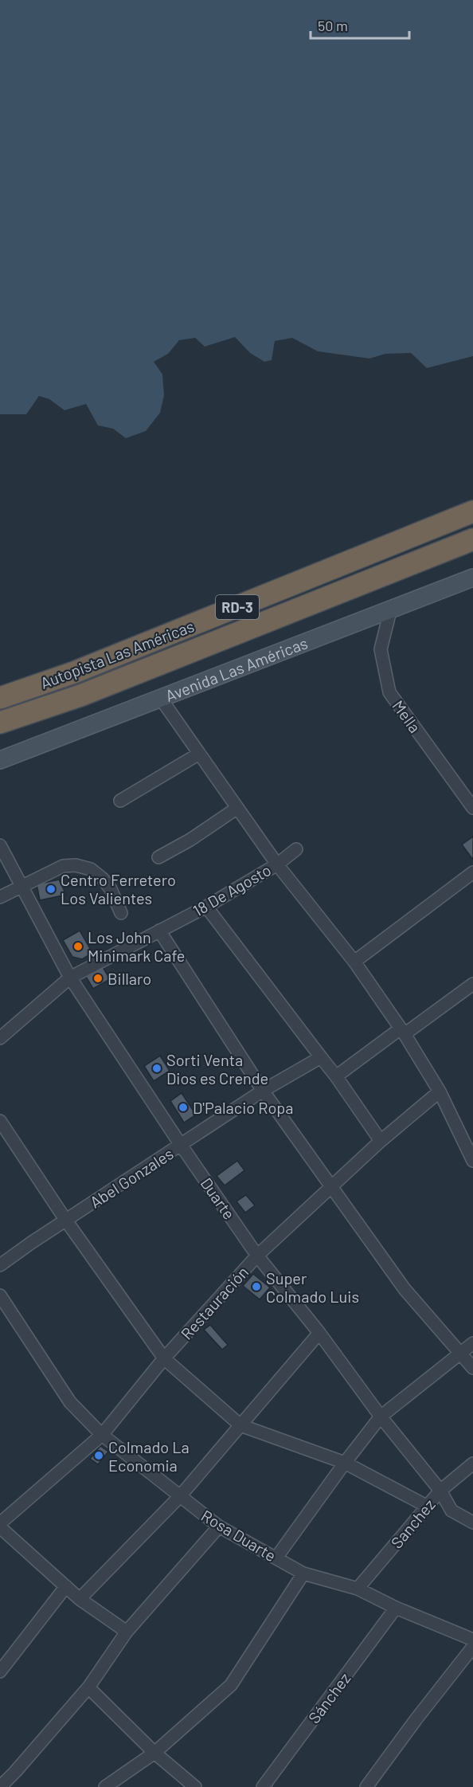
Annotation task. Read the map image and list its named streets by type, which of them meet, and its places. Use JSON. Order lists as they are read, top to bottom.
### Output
{
  "streets": {
    "highway": ["RD-3", "Autopista Las Américas"],
    "main road": ["Avenida Las Américas"],
    "street": [
      "Mella",
      "18 De Agosto",
      "Abel Gonzales",
      "Duarte",
      "Restauración",
      "Sanchez",
      "Rosa Duarte",
      "Sánchez"
    ]
  },
  "crossings": [
    ["Avenida Las Américas", "Mella"],
    ["18 De Agosto", "Duarte"],
    ["Abel Gonzales", "Duarte"],
    ["Duarte", "Restauración"],
    ["Duarte", "Sanchez"],
    ["Restauración", "Rosa Duarte"],
    ["Sanchez", "Rosa Duarte"],
    ["Rosa Duarte", "Sánchez"]
  ],
  "places": [
    "Centro Ferretero Los Valientes",
    "Los John Minimark Cafe",
    "Billaro",
    "Sorti Venta Dios es Crende",
    "D'Palacio Ropa",
    "Super Colmado Luis",
    "Colmado La Economia"
  ],
  "scale_bar": "50 m"
}
